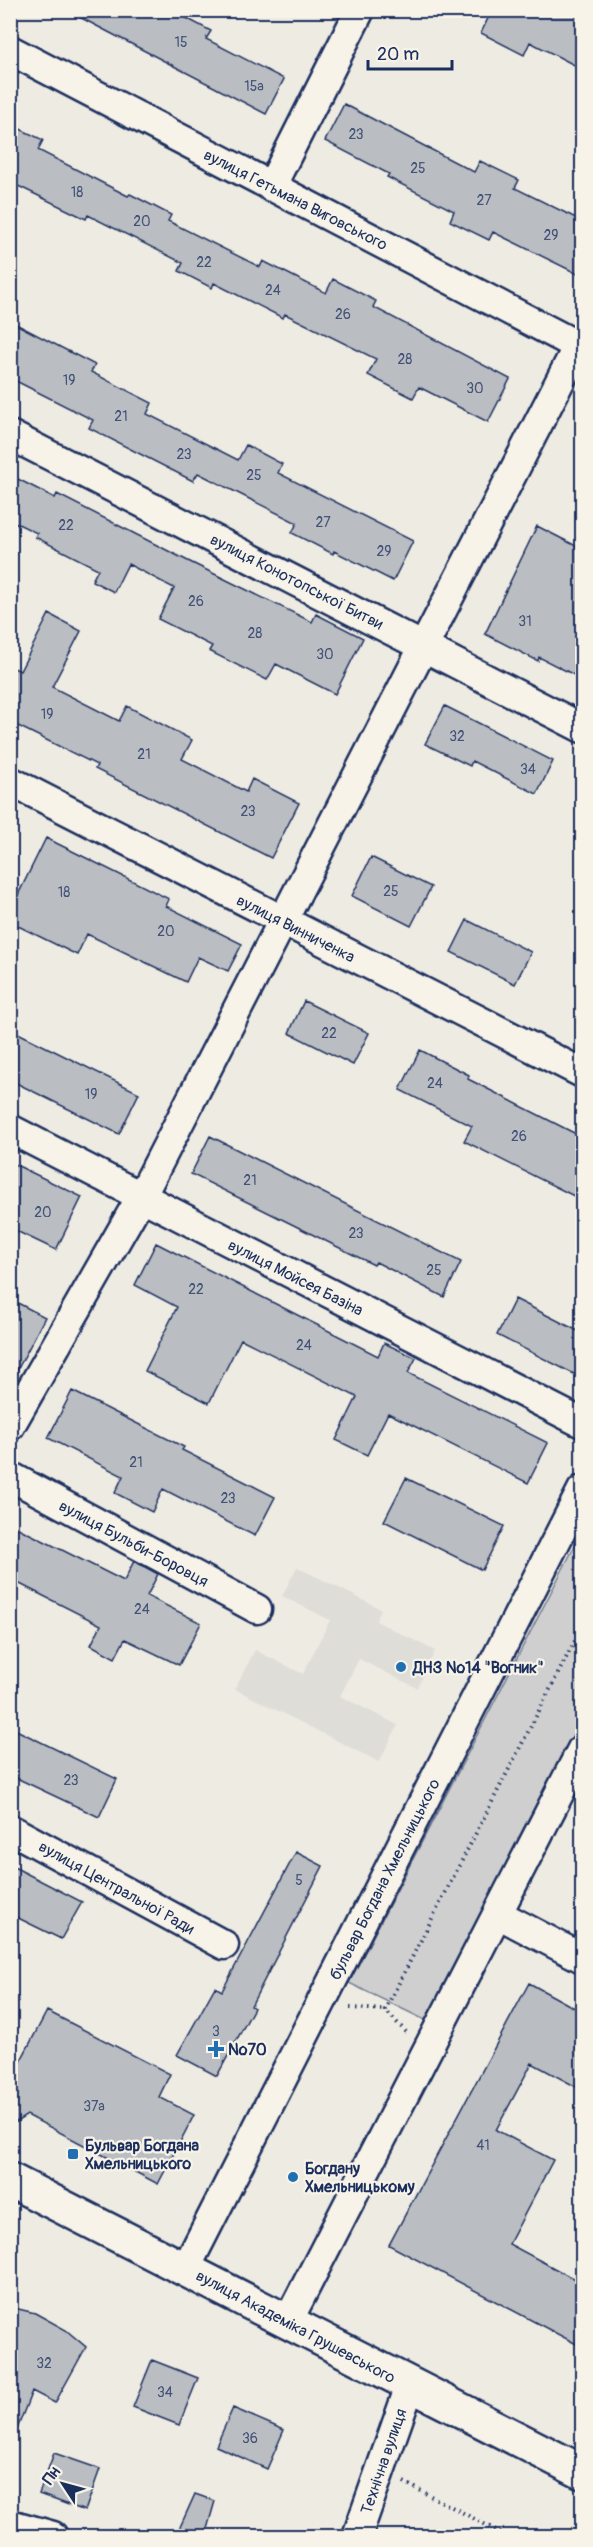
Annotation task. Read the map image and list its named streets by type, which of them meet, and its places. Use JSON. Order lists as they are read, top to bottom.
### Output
{
  "streets": {
    "main road": ["вулиця Академіка Грушевського"],
    "street": [
      "вулиця Гетьмана Виговського",
      "вулиця Конотопської Битви",
      "вулиця Винниченка",
      "вулиця Мойсея Базіна",
      "вулиця Бульби-Боровця",
      "бульвар Богдана Хмельницького",
      "вулиця Центральної Ради",
      "Технічна вулиця"
    ]
  },
  "crossings": [
    ["бульвар Богдана Хмельницького", "вулиця Академіка Грушевського"],
    ["вулиця Академіка Грушевського", "Технічна вулиця"]
  ],
  "places": {
    "other": ["ДНЗ №14 \"Вогник\"", "Богдану Хмельницькому"],
    "health": ["№70"],
    "transit": ["Бульвар Богдана Хмельницького"]
  },
  "house_numbers": [
    "15",
    "15а",
    "23",
    "25",
    "18",
    "27",
    "20",
    "29",
    "22",
    "24",
    "26",
    "28",
    "19",
    "30",
    "21",
    "23",
    "25",
    "27",
    "22",
    "29",
    "26",
    "31",
    "28",
    "30",
    "19",
    "32",
    "21",
    "34",
    "23",
    "25",
    "18",
    "20",
    "22",
    "24",
    "19",
    "26",
    "21",
    "20",
    "23",
    "25",
    "22",
    "24",
    "21",
    "23",
    "24",
    "23",
    "5",
    "3",
    "37а",
    "41",
    "32",
    "34",
    "36"
  ],
  "scale_bar": "20 m",
  "north": "top left"
}
